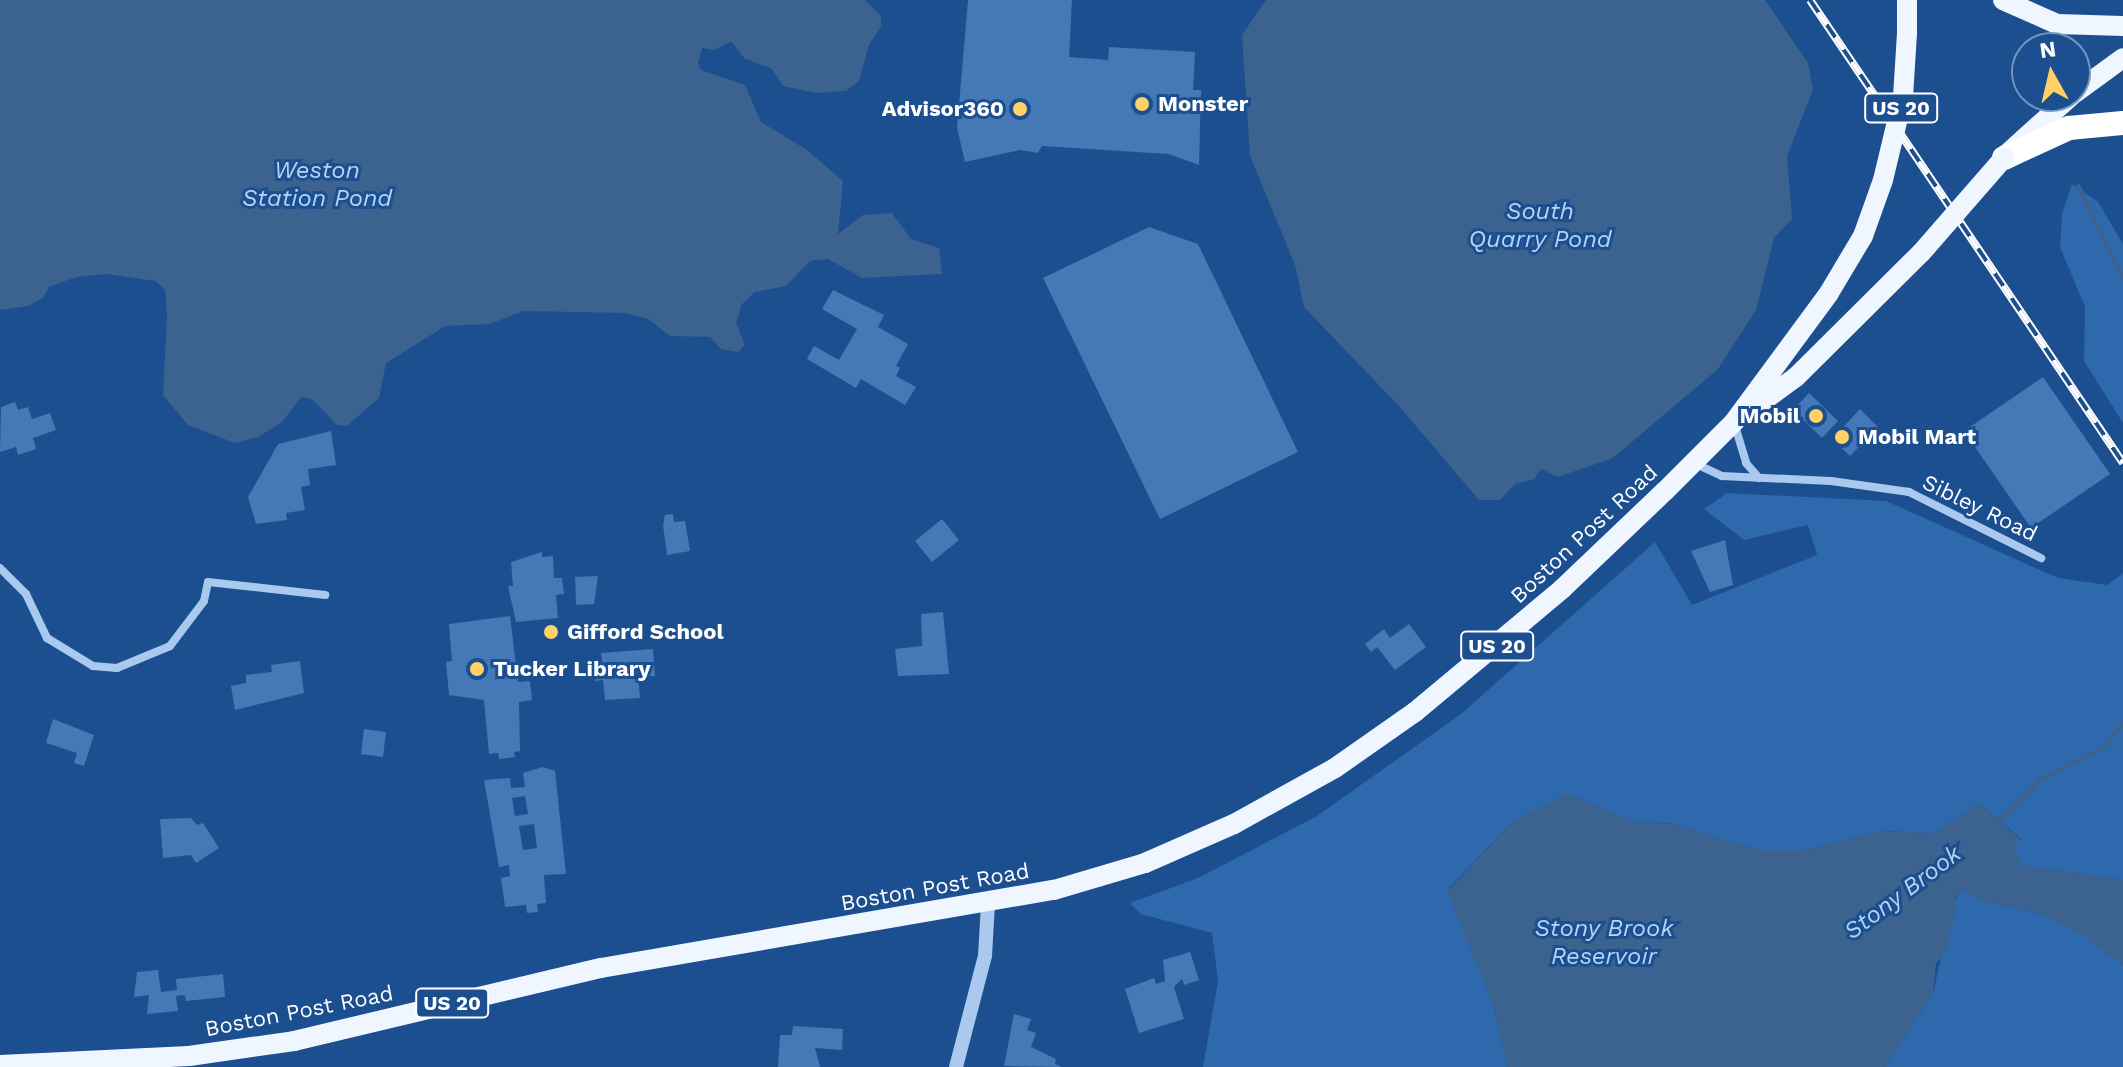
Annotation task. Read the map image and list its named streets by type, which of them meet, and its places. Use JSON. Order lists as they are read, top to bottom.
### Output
{
  "streets": {
    "main road": ["US 20", "Boston Post Road"],
    "street": ["Sibley Road"]
  },
  "crossings": [
    ["US 20", "Boston Post Road"],
    ["Sibley Road", "Boston Post Road"]
  ],
  "water": [
    "Weston Station Pond",
    "South Quarry Pond",
    "Stony Brook",
    "Stony Brook Reservoir"
  ],
  "places": [
    "Monster",
    "Advisor360",
    "Mobil",
    "Mobil Mart",
    "Gifford School",
    "Tucker Library"
  ],
  "north": "top"
}
